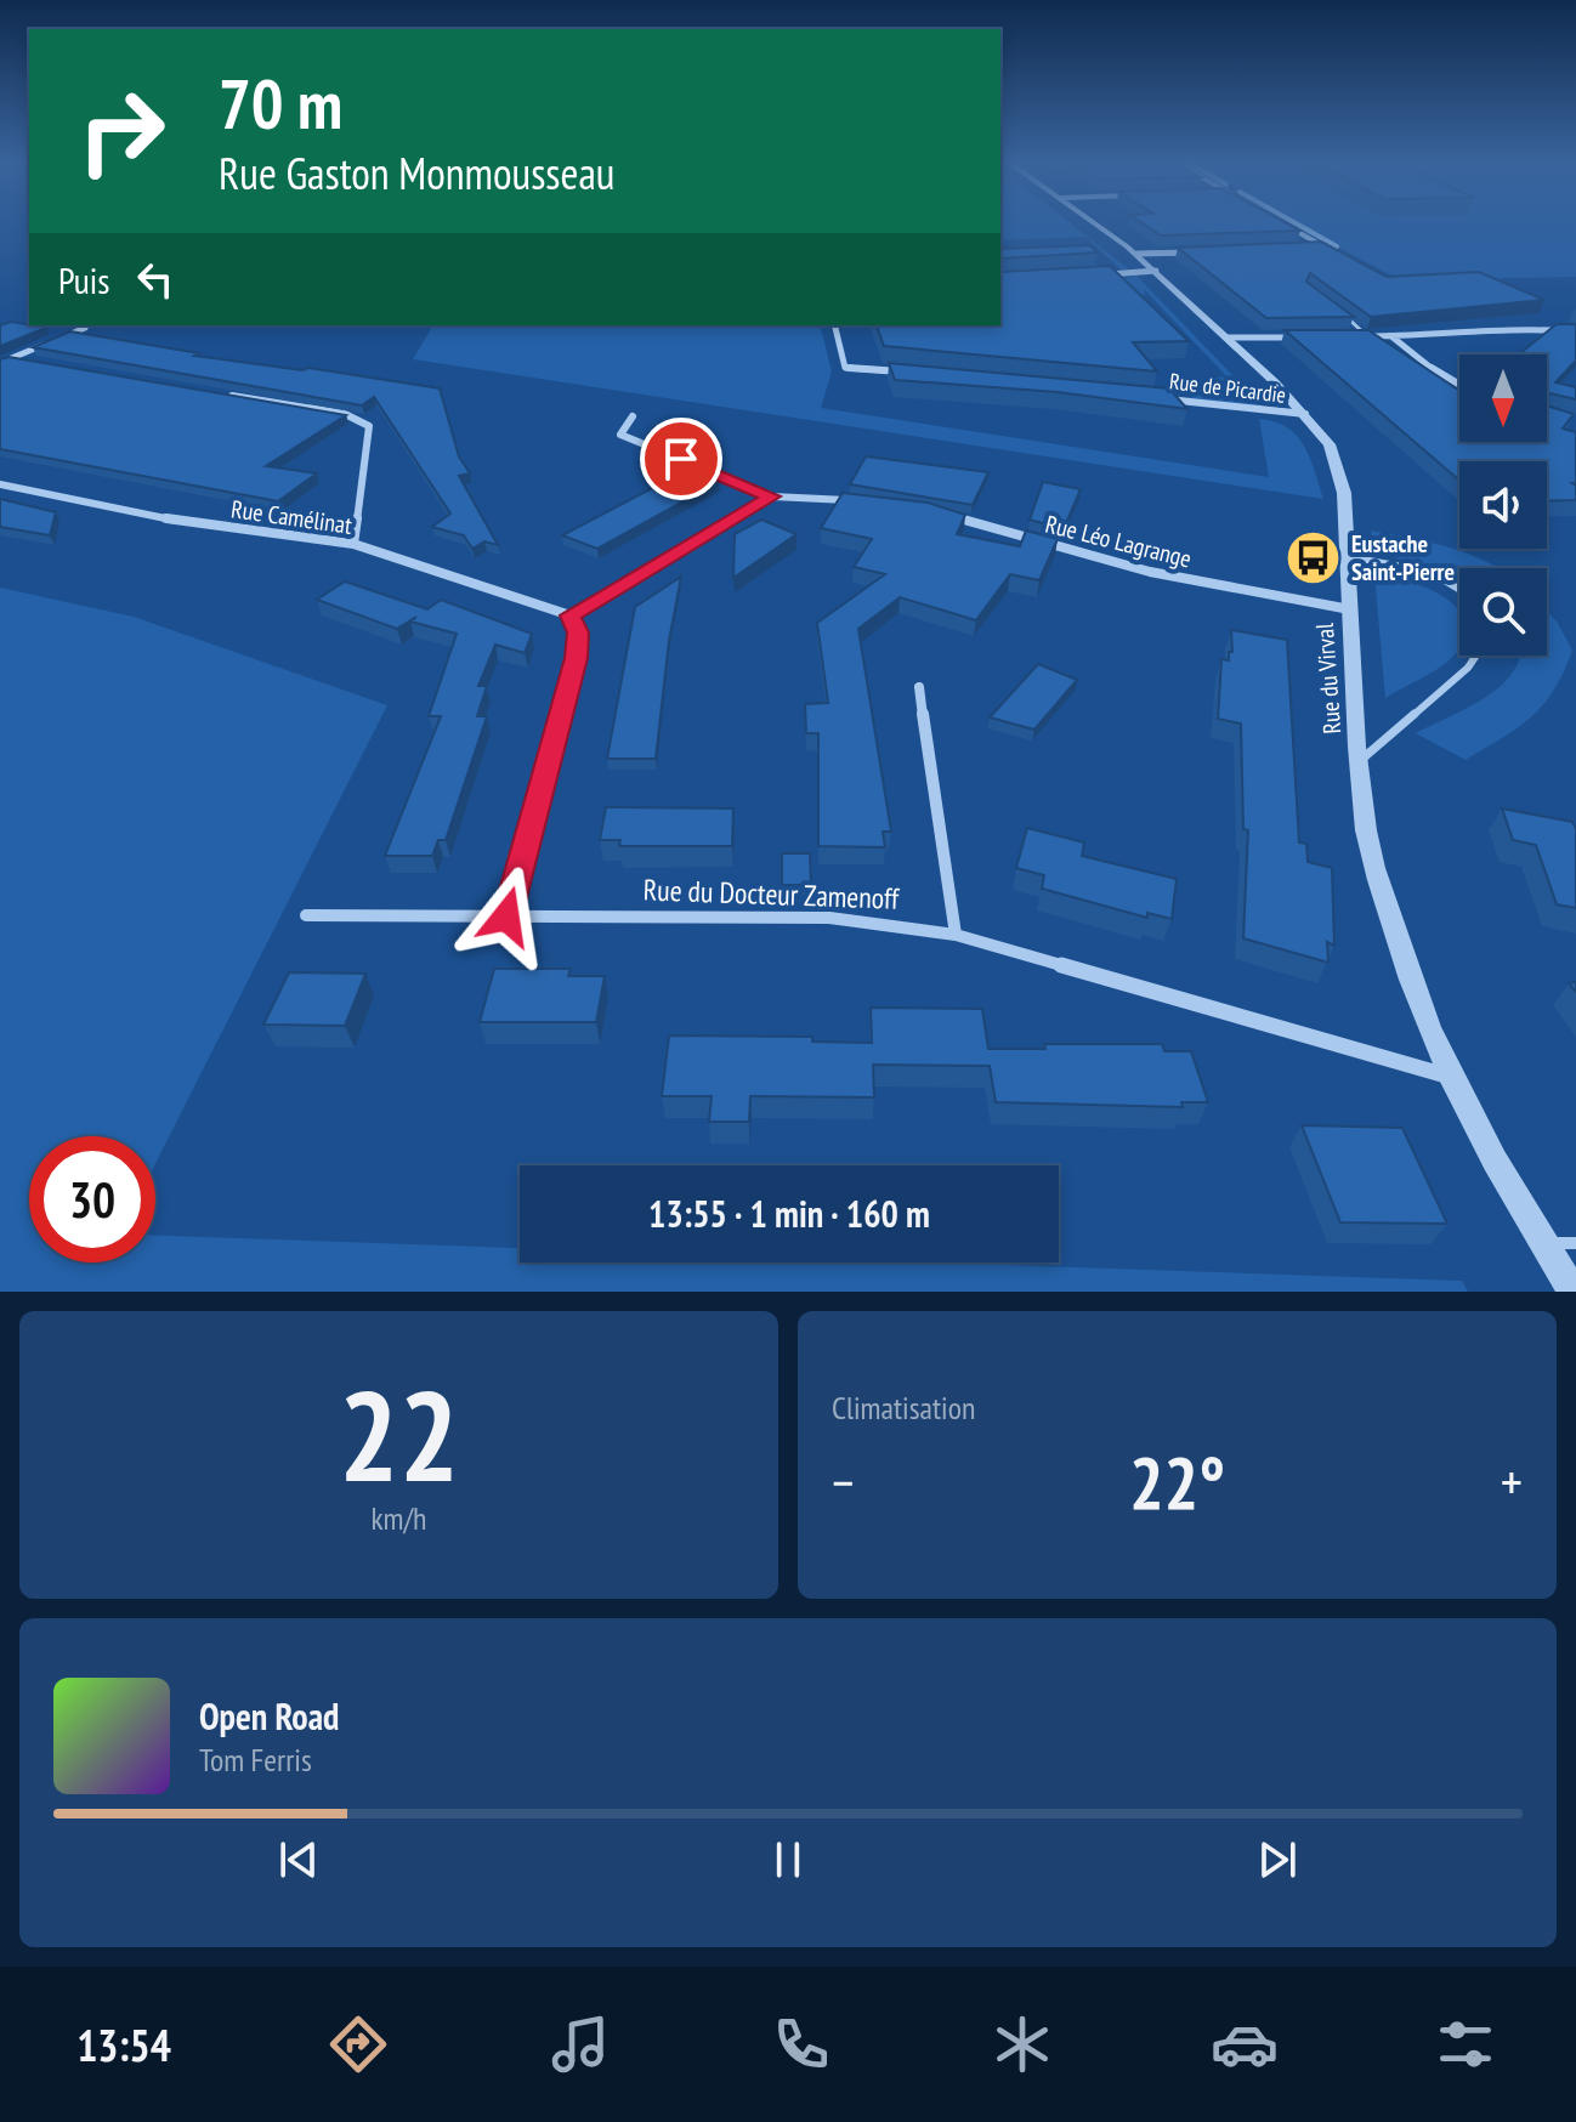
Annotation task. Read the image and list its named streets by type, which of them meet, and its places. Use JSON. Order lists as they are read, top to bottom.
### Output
{
  "streets": {
    "street": [
      "Rue de Picardie",
      "Rue Camélinat",
      "Rue Léo Lagrange",
      "Rue du Virval",
      "Rue du Docteur Zamenoff"
    ]
  },
  "crossings": [
    ["Rue de Picardie", "Rue du Virval"],
    ["Rue Léo Lagrange", "Rue du Virval"],
    ["Rue du Virval", "Rue du Docteur Zamenoff"]
  ],
  "places": {
    "bus stop": ["Eustache Saint-Pierre"]
  },
  "north": "bottom",
  "page": {
    "turn": ["70 m", "Rue Gaston Monmousseau"],
    "then": "Puis",
    "limit": "30",
    "trip": "13:55 · 1 min · 160 m",
    "tile": [
      ["22", "km/h"],
      "Climatisation"
    ],
    "heat": ["−", "22°", "+"],
    "song": ["Open Road", "Tom Ferris"],
    "tabs": "13:54"
  }
}
